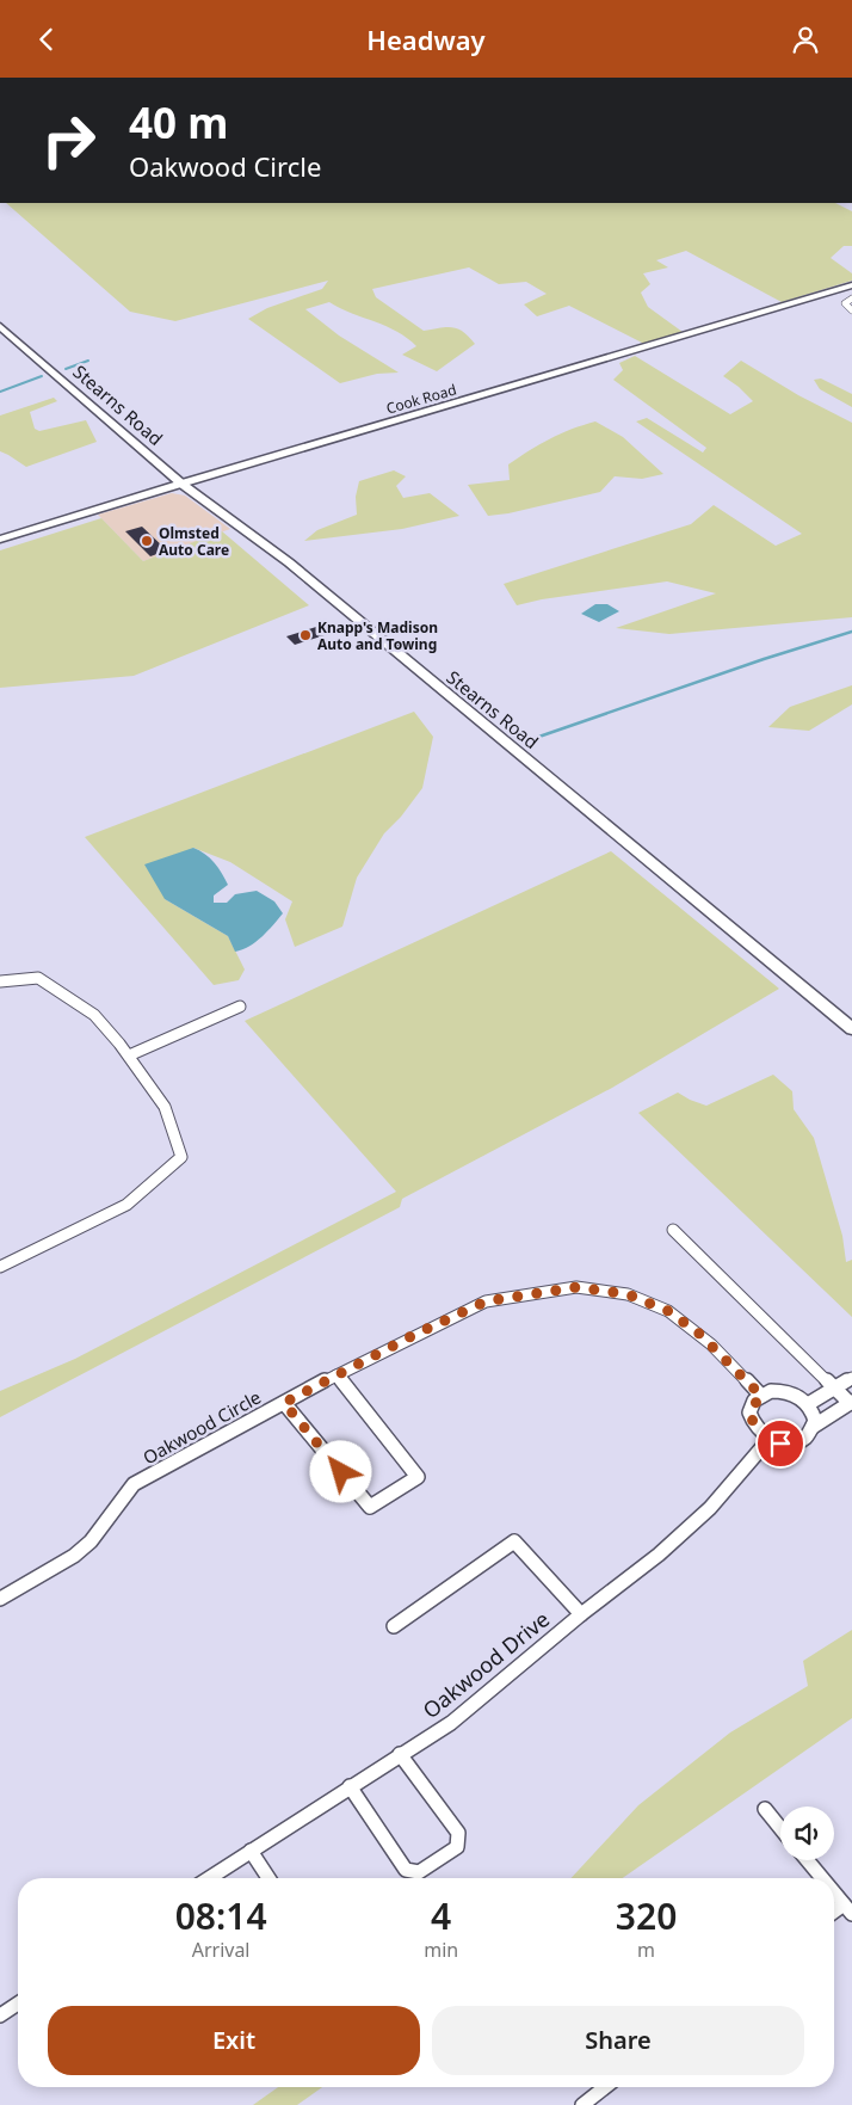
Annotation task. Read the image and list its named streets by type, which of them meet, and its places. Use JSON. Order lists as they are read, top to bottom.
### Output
{
  "streets": {
    "main road": ["Stearns Road"],
    "street": ["Cook Road", "Oakwood Circle", "Oakwood Drive"]
  },
  "crossings": [
    ["Cook Road", "Stearns Road"],
    ["Oakwood Circle", "Oakwood Drive"]
  ],
  "places": ["Olmsted Auto Care", "Knapp's Madison Auto and Towing"],
  "page": {
    "header": "Headway",
    "turn": ["40 m", "Oakwood Circle"],
    "eta": [
      "08:14",
      "Arrival",
      "4",
      "min",
      "320",
      "m"
    ],
    "buttons": ["Exit", "Share"]
  }
}
